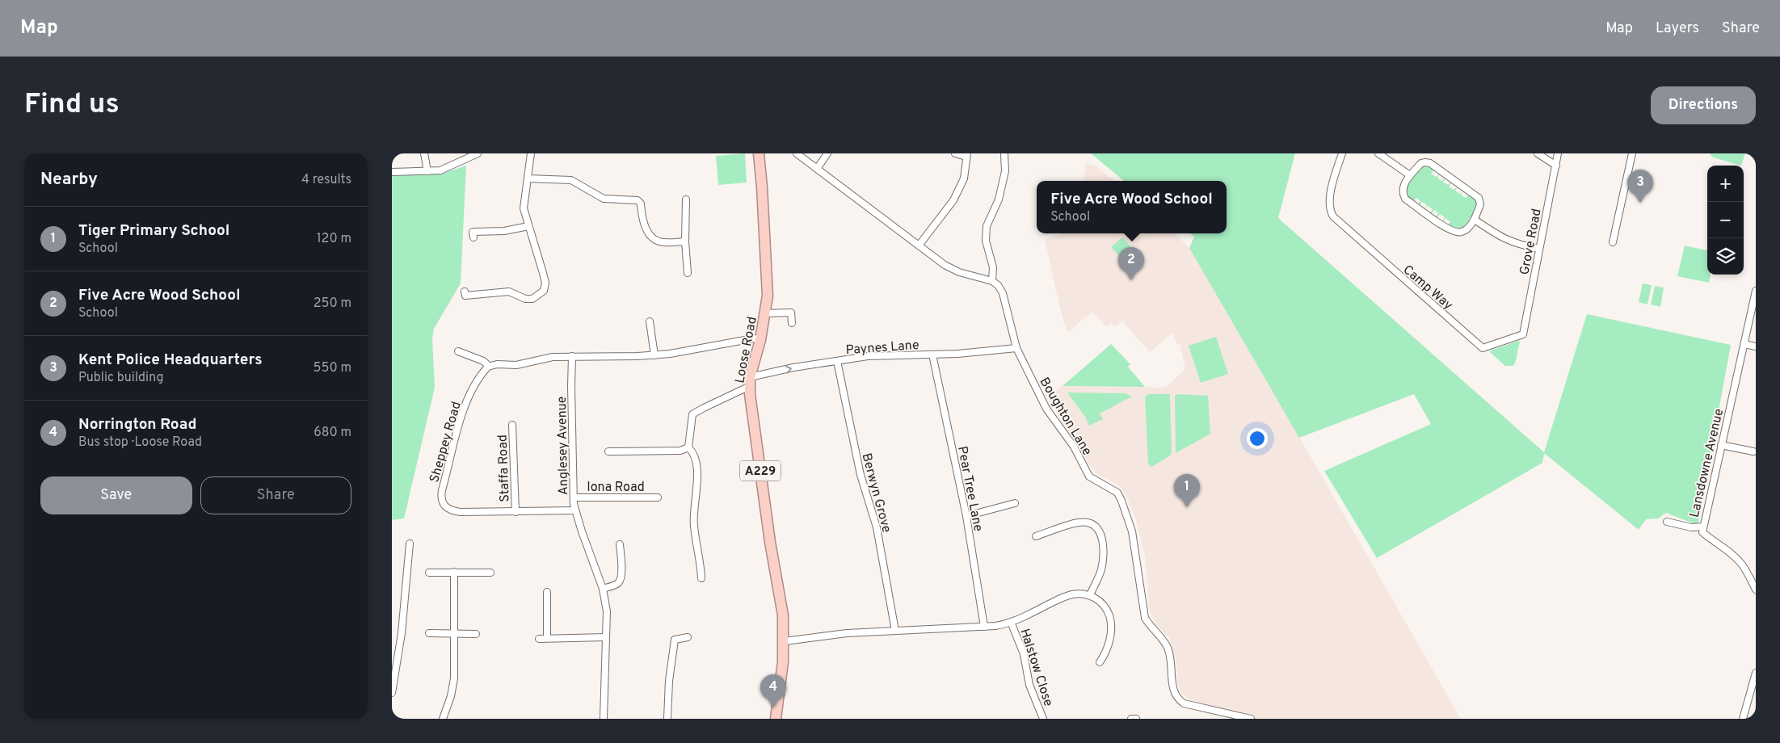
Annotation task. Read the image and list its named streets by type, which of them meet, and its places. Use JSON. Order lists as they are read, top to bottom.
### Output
{
  "streets": {
    "highway": ["Loose Road", "A229"],
    "street": [
      "Grove Road",
      "Camp Way",
      "Paynes Lane",
      "Boughton Lane",
      "Sheppey Road",
      "Anglesey Avenue",
      "Lansdowne Avenue",
      "Staffa Road",
      "Iona Road",
      "Pear Tree Lane",
      "Berwyn Grove",
      "Halstow Close"
    ]
  },
  "crossings": [
    ["Grove Road", "Camp Way"],
    ["Paynes Lane", "Loose Road"],
    ["Paynes Lane", "Boughton Lane"],
    ["Paynes Lane", "Pear Tree Lane"],
    ["Paynes Lane", "Berwyn Grove"],
    ["Sheppey Road", "Anglesey Avenue"],
    ["Sheppey Road", "Staffa Road"],
    ["Anglesey Avenue", "Iona Road"]
  ],
  "page": {
    "header": "Map",
    "nav": ["Map", "Layers", "Share"],
    "buttons": [
      "Directions",
      ["Save", "Share"]
    ],
    "title": "Find us",
    "heading": ["Nearby", "4 results"],
    "map_buttons": ["+", "−"],
    "pins": [
      "3",
      "2",
      "1",
      "4"
    ],
    "popup": ["Five Acre Wood School", "School"],
    "list": [
      {
        "mark": "1",
        "name": "Tiger Primary School",
        "note": "School",
        "value": "120 m"
      },
      {
        "mark": "2",
        "name": "Five Acre Wood School",
        "note": "School",
        "value": "250 m"
      },
      {
        "mark": "3",
        "name": "Kent Police Headquarters",
        "note": "Public building",
        "value": "550 m"
      },
      {
        "mark": "4",
        "name": "Norrington Road",
        "note": "Bus stop · Loose Road",
        "value": "680 m"
      }
    ]
  }
}
